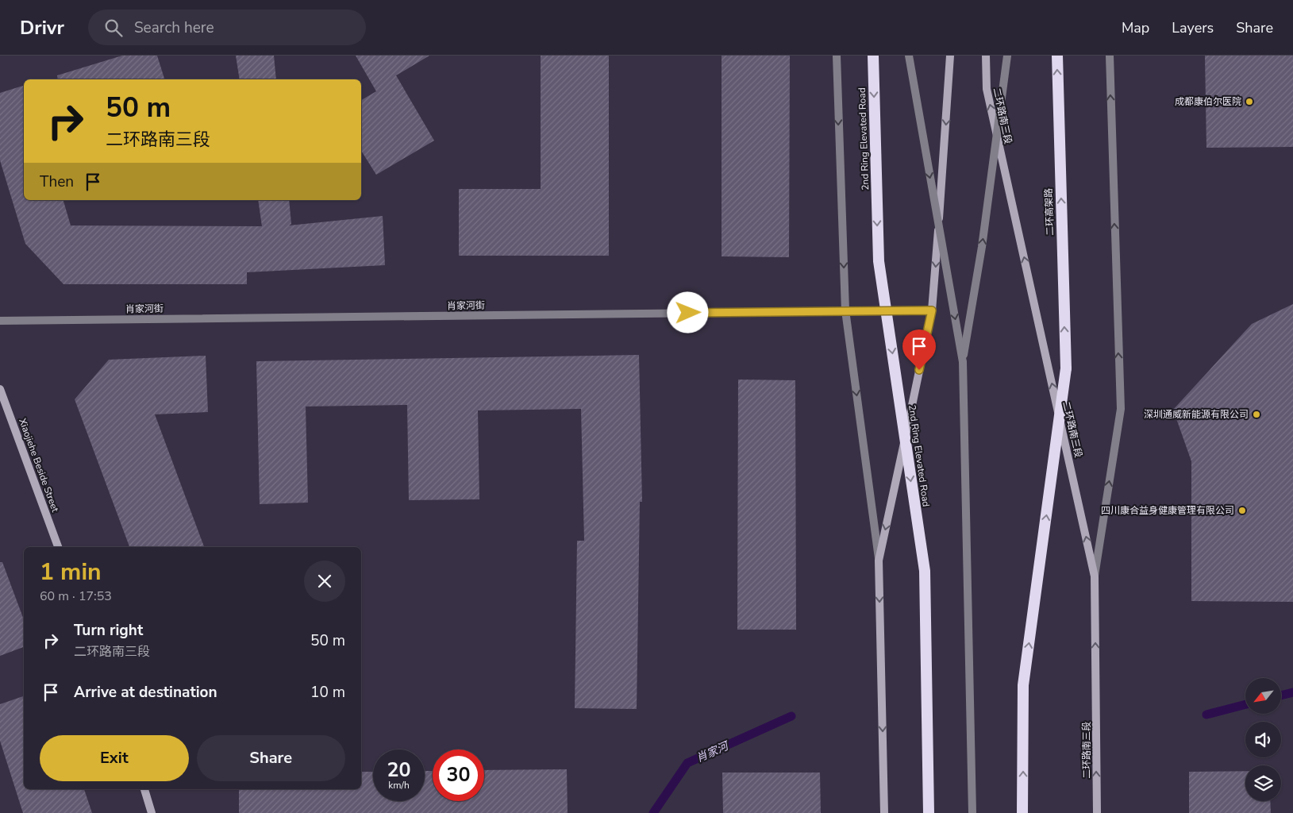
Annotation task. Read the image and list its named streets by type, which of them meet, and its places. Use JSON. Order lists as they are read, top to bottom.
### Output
{
  "streets": {
    "highway": ["2nd Ring Elevated Road", "二环高架路"],
    "main road": ["二环路南三段", "Xiaojiehe Beside Street"],
    "street": ["肖家河街"]
  },
  "one_way": ["二环路南三段", "2nd Ring Elevated Road", "二环高架路"],
  "water": ["肖家河"],
  "places": ["成都康伯尔医院", "深圳通威新能源有限公司", "四川康合益身健康管理有限公司"],
  "north": "bottom left",
  "page": {
    "header": "Drivr",
    "search": "Search here",
    "nav": ["Map", "Layers", "Share"],
    "turn": ["50 m", "二环路南三段"],
    "then": "Then",
    "heading": ["1 min", "60 m · 17:53"],
    "list": [
      {
        "name": "Turn right",
        "note": "二环路南三段",
        "value": "50 m"
      },
      {
        "name": "Arrive at destination",
        "value": "10 m"
      }
    ],
    "buttons": ["Exit", "Share"],
    "speed": "20 km/h",
    "limit": "30"
  }
}
